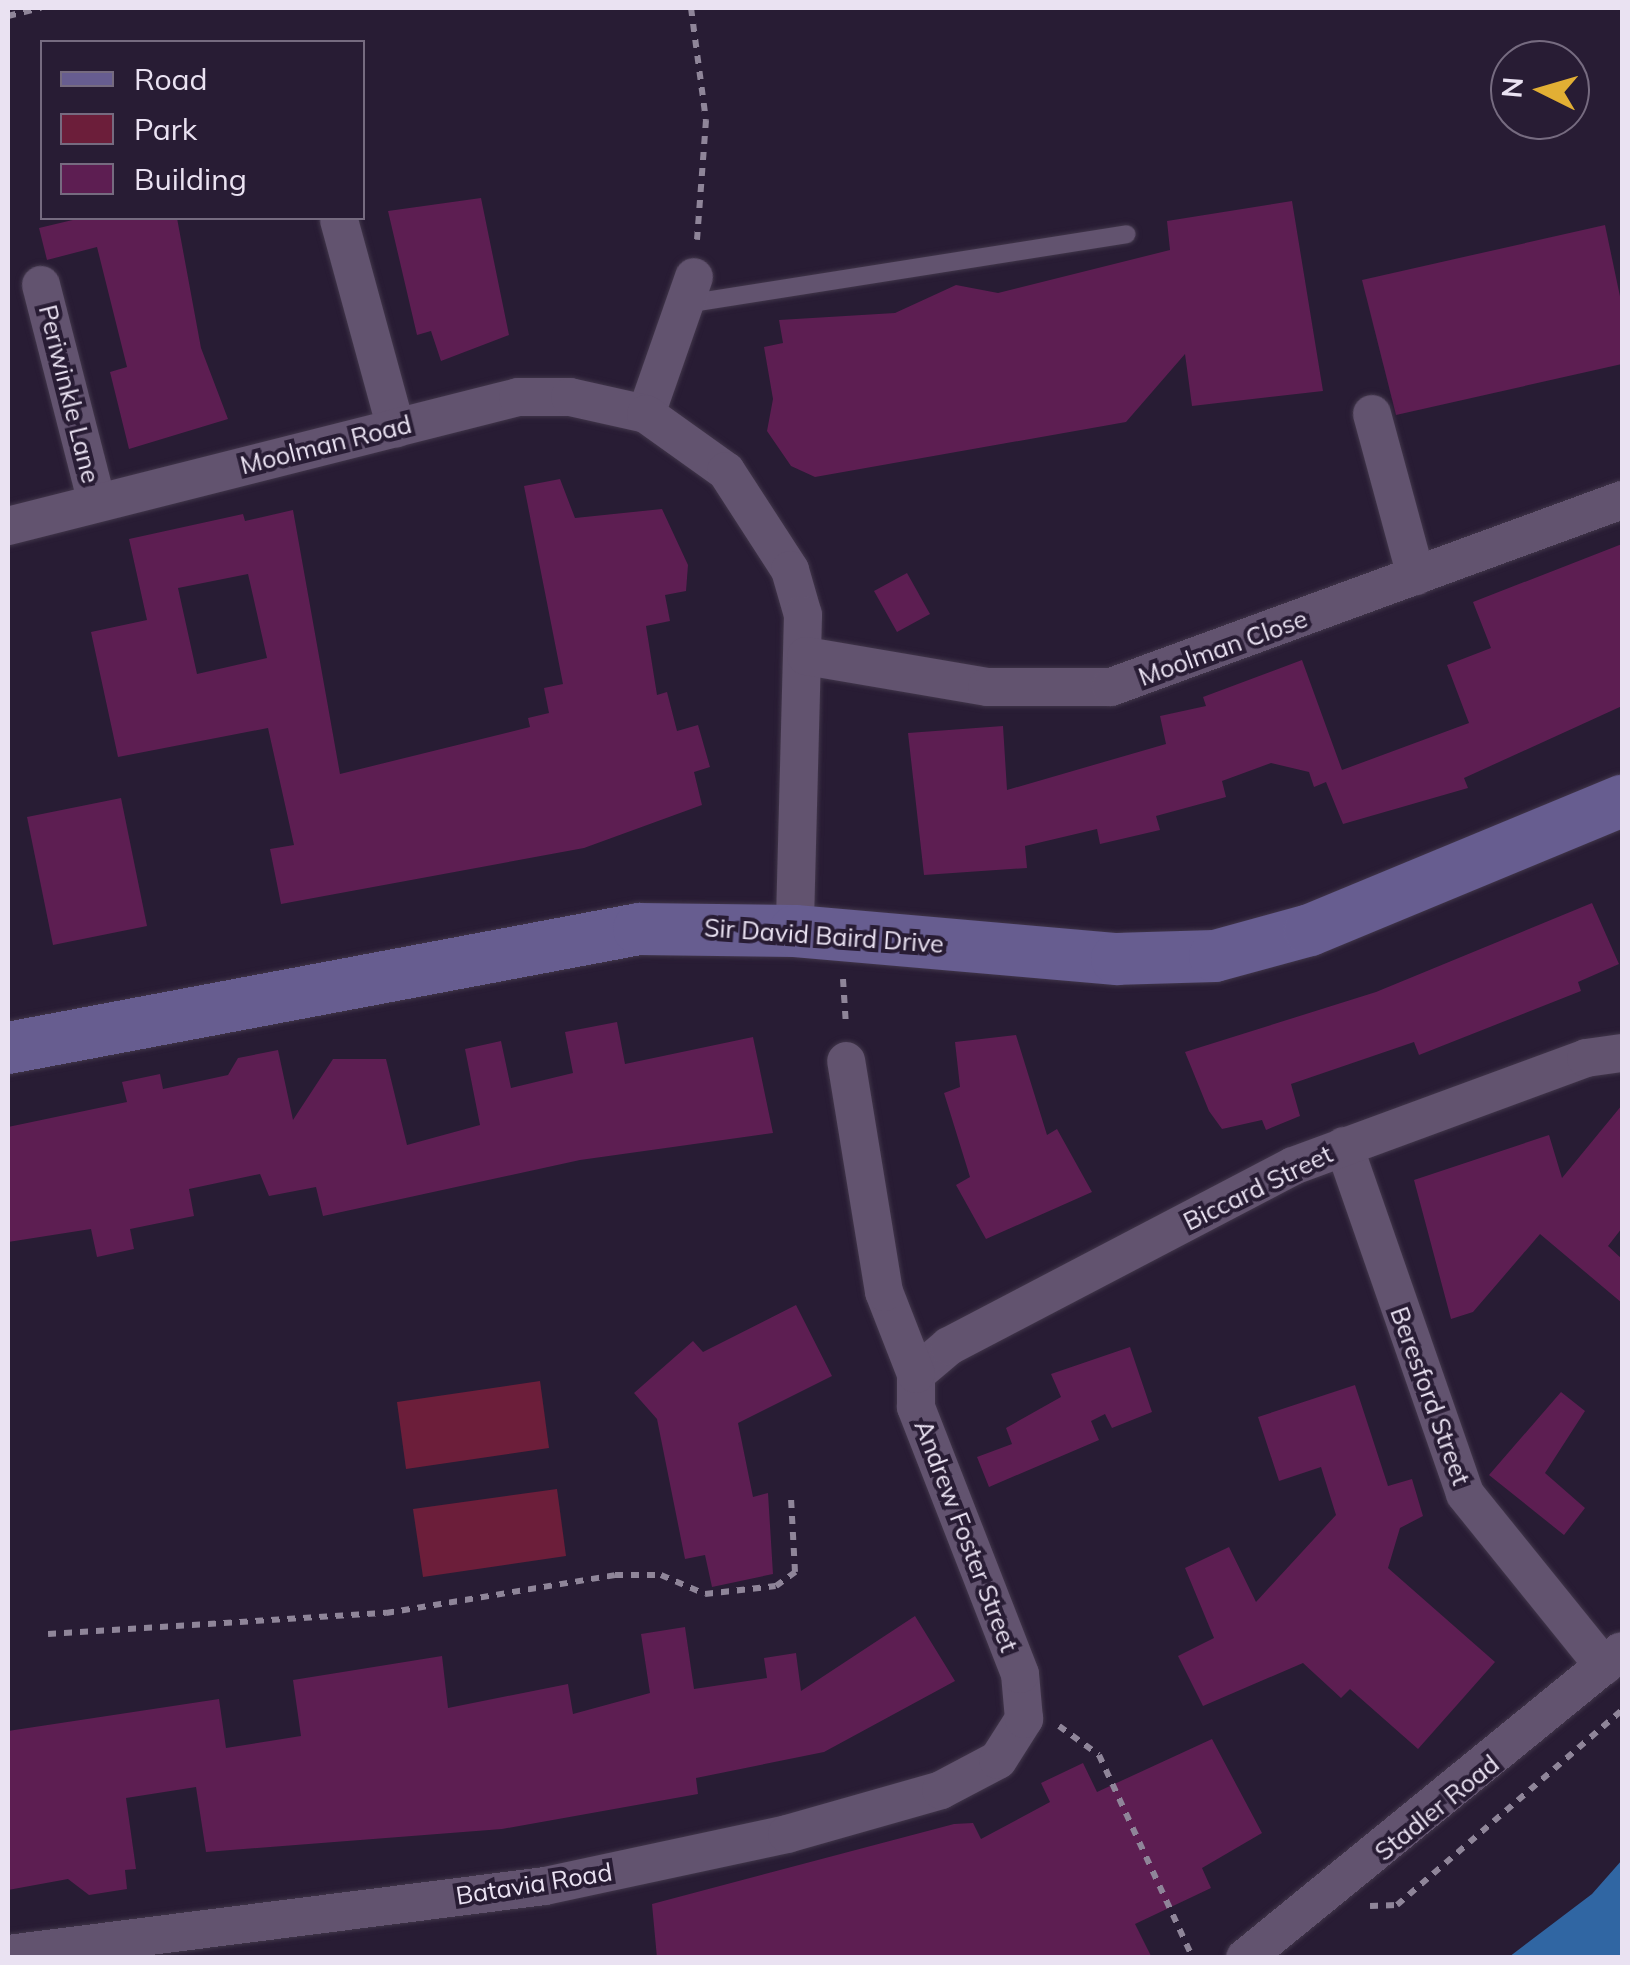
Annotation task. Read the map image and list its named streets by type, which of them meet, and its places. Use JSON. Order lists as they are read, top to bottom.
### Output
{
  "streets": {
    "street": [
      "Periwinkle Lane",
      "Moolman Road",
      "Moolman Close",
      "Sir David Baird Drive",
      "Biccard Street",
      "Beresford Street",
      "Andrew Foster Street",
      "Stadler Road",
      "Batavia Road"
    ]
  },
  "crossings": [
    ["Periwinkle Lane", "Moolman Road"],
    ["Moolman Road", "Moolman Close"],
    ["Moolman Road", "Sir David Baird Drive"],
    ["Biccard Street", "Beresford Street"],
    ["Biccard Street", "Andrew Foster Street"],
    ["Beresford Street", "Stadler Road"],
    ["Andrew Foster Street", "Batavia Road"]
  ],
  "legend": ["Road", "Park", "Building"],
  "north": "left"
}
